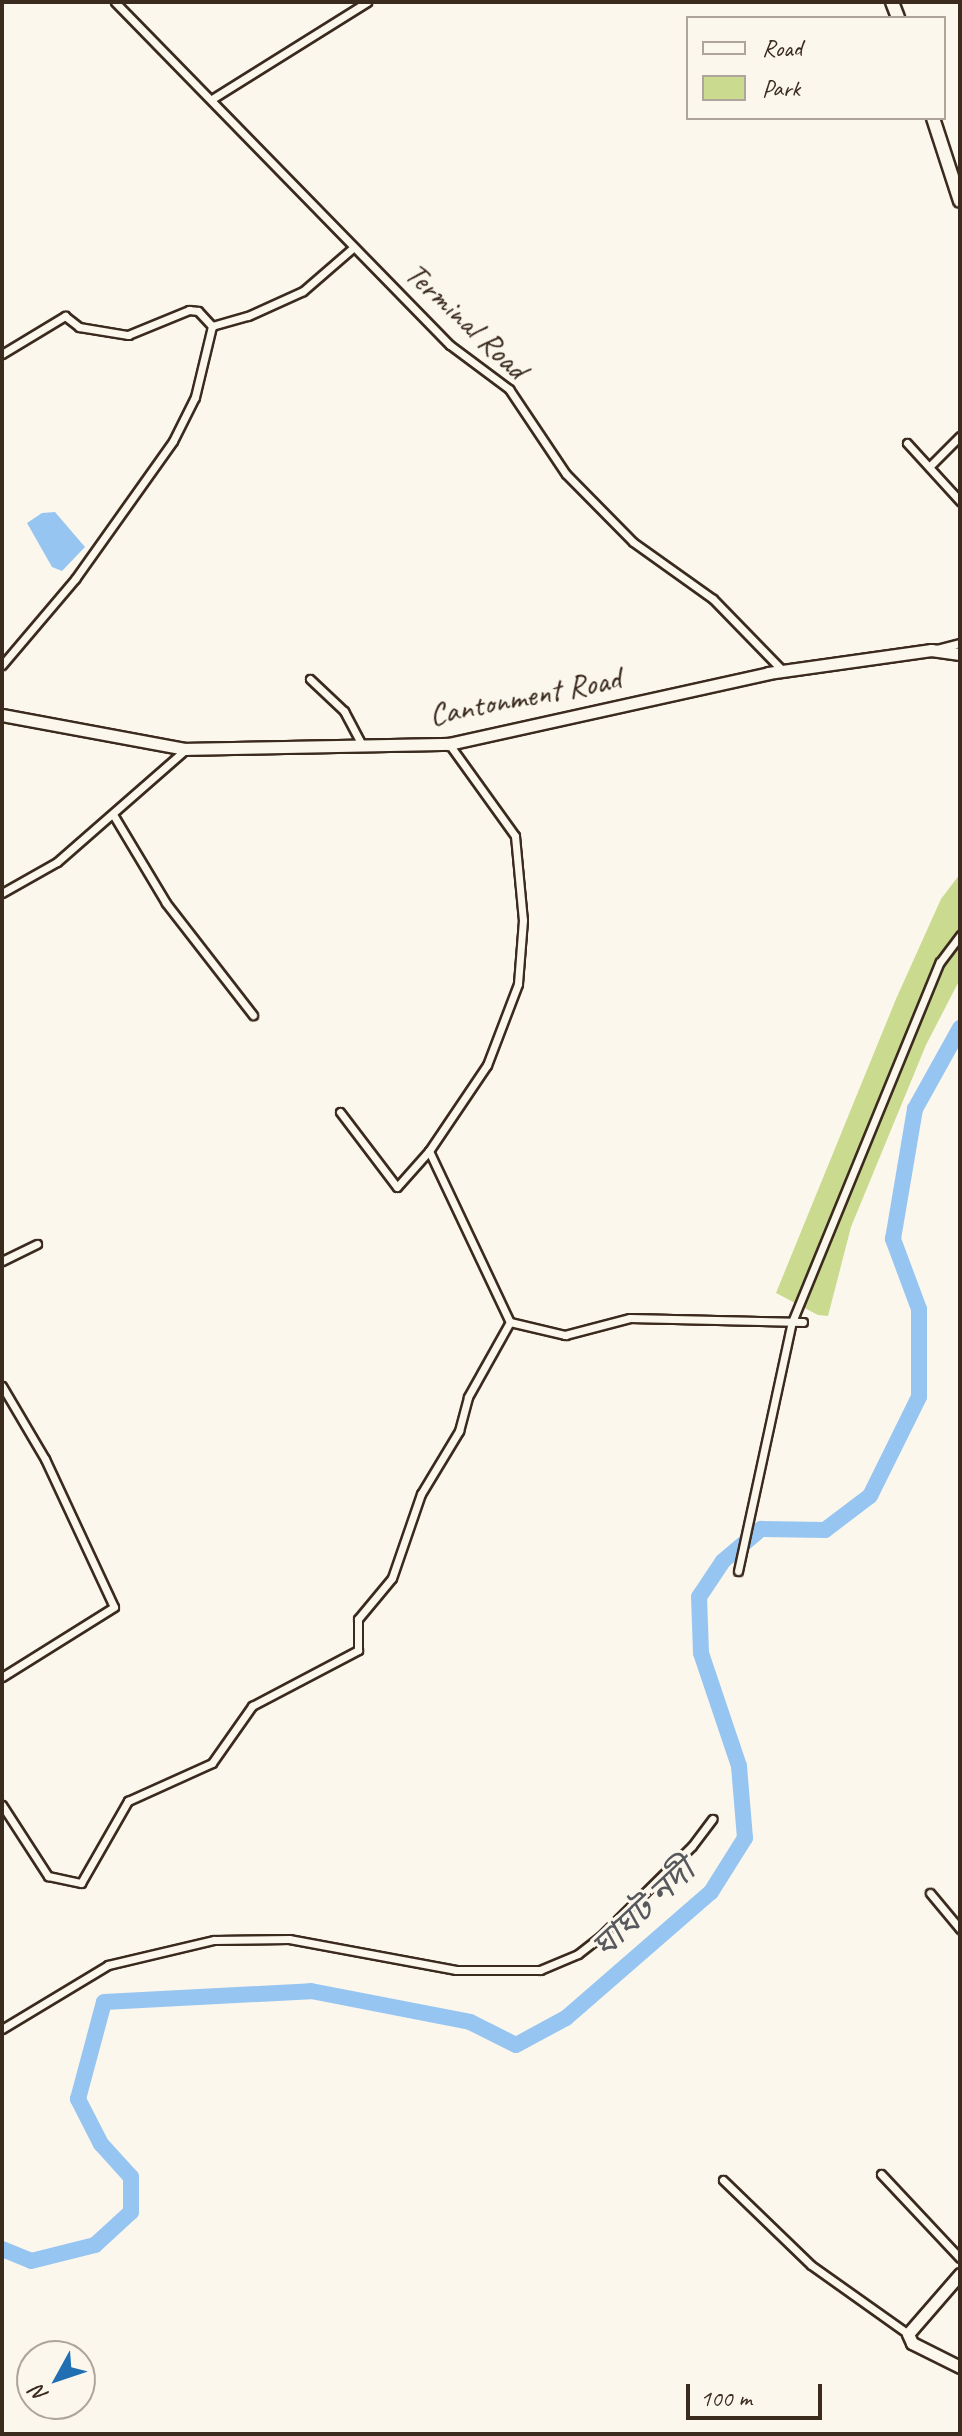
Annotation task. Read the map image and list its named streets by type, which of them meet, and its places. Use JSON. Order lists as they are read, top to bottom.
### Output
{
  "streets": {
    "street": ["Terminal Road", "Cantonment Road"]
  },
  "crossings": [
    ["Terminal Road", "Cantonment Road"]
  ],
  "water": ["ঘাঘট নদী"],
  "legend": ["Road", "Park"],
  "scale_bar": "100 m",
  "north": "bottom left"
}
